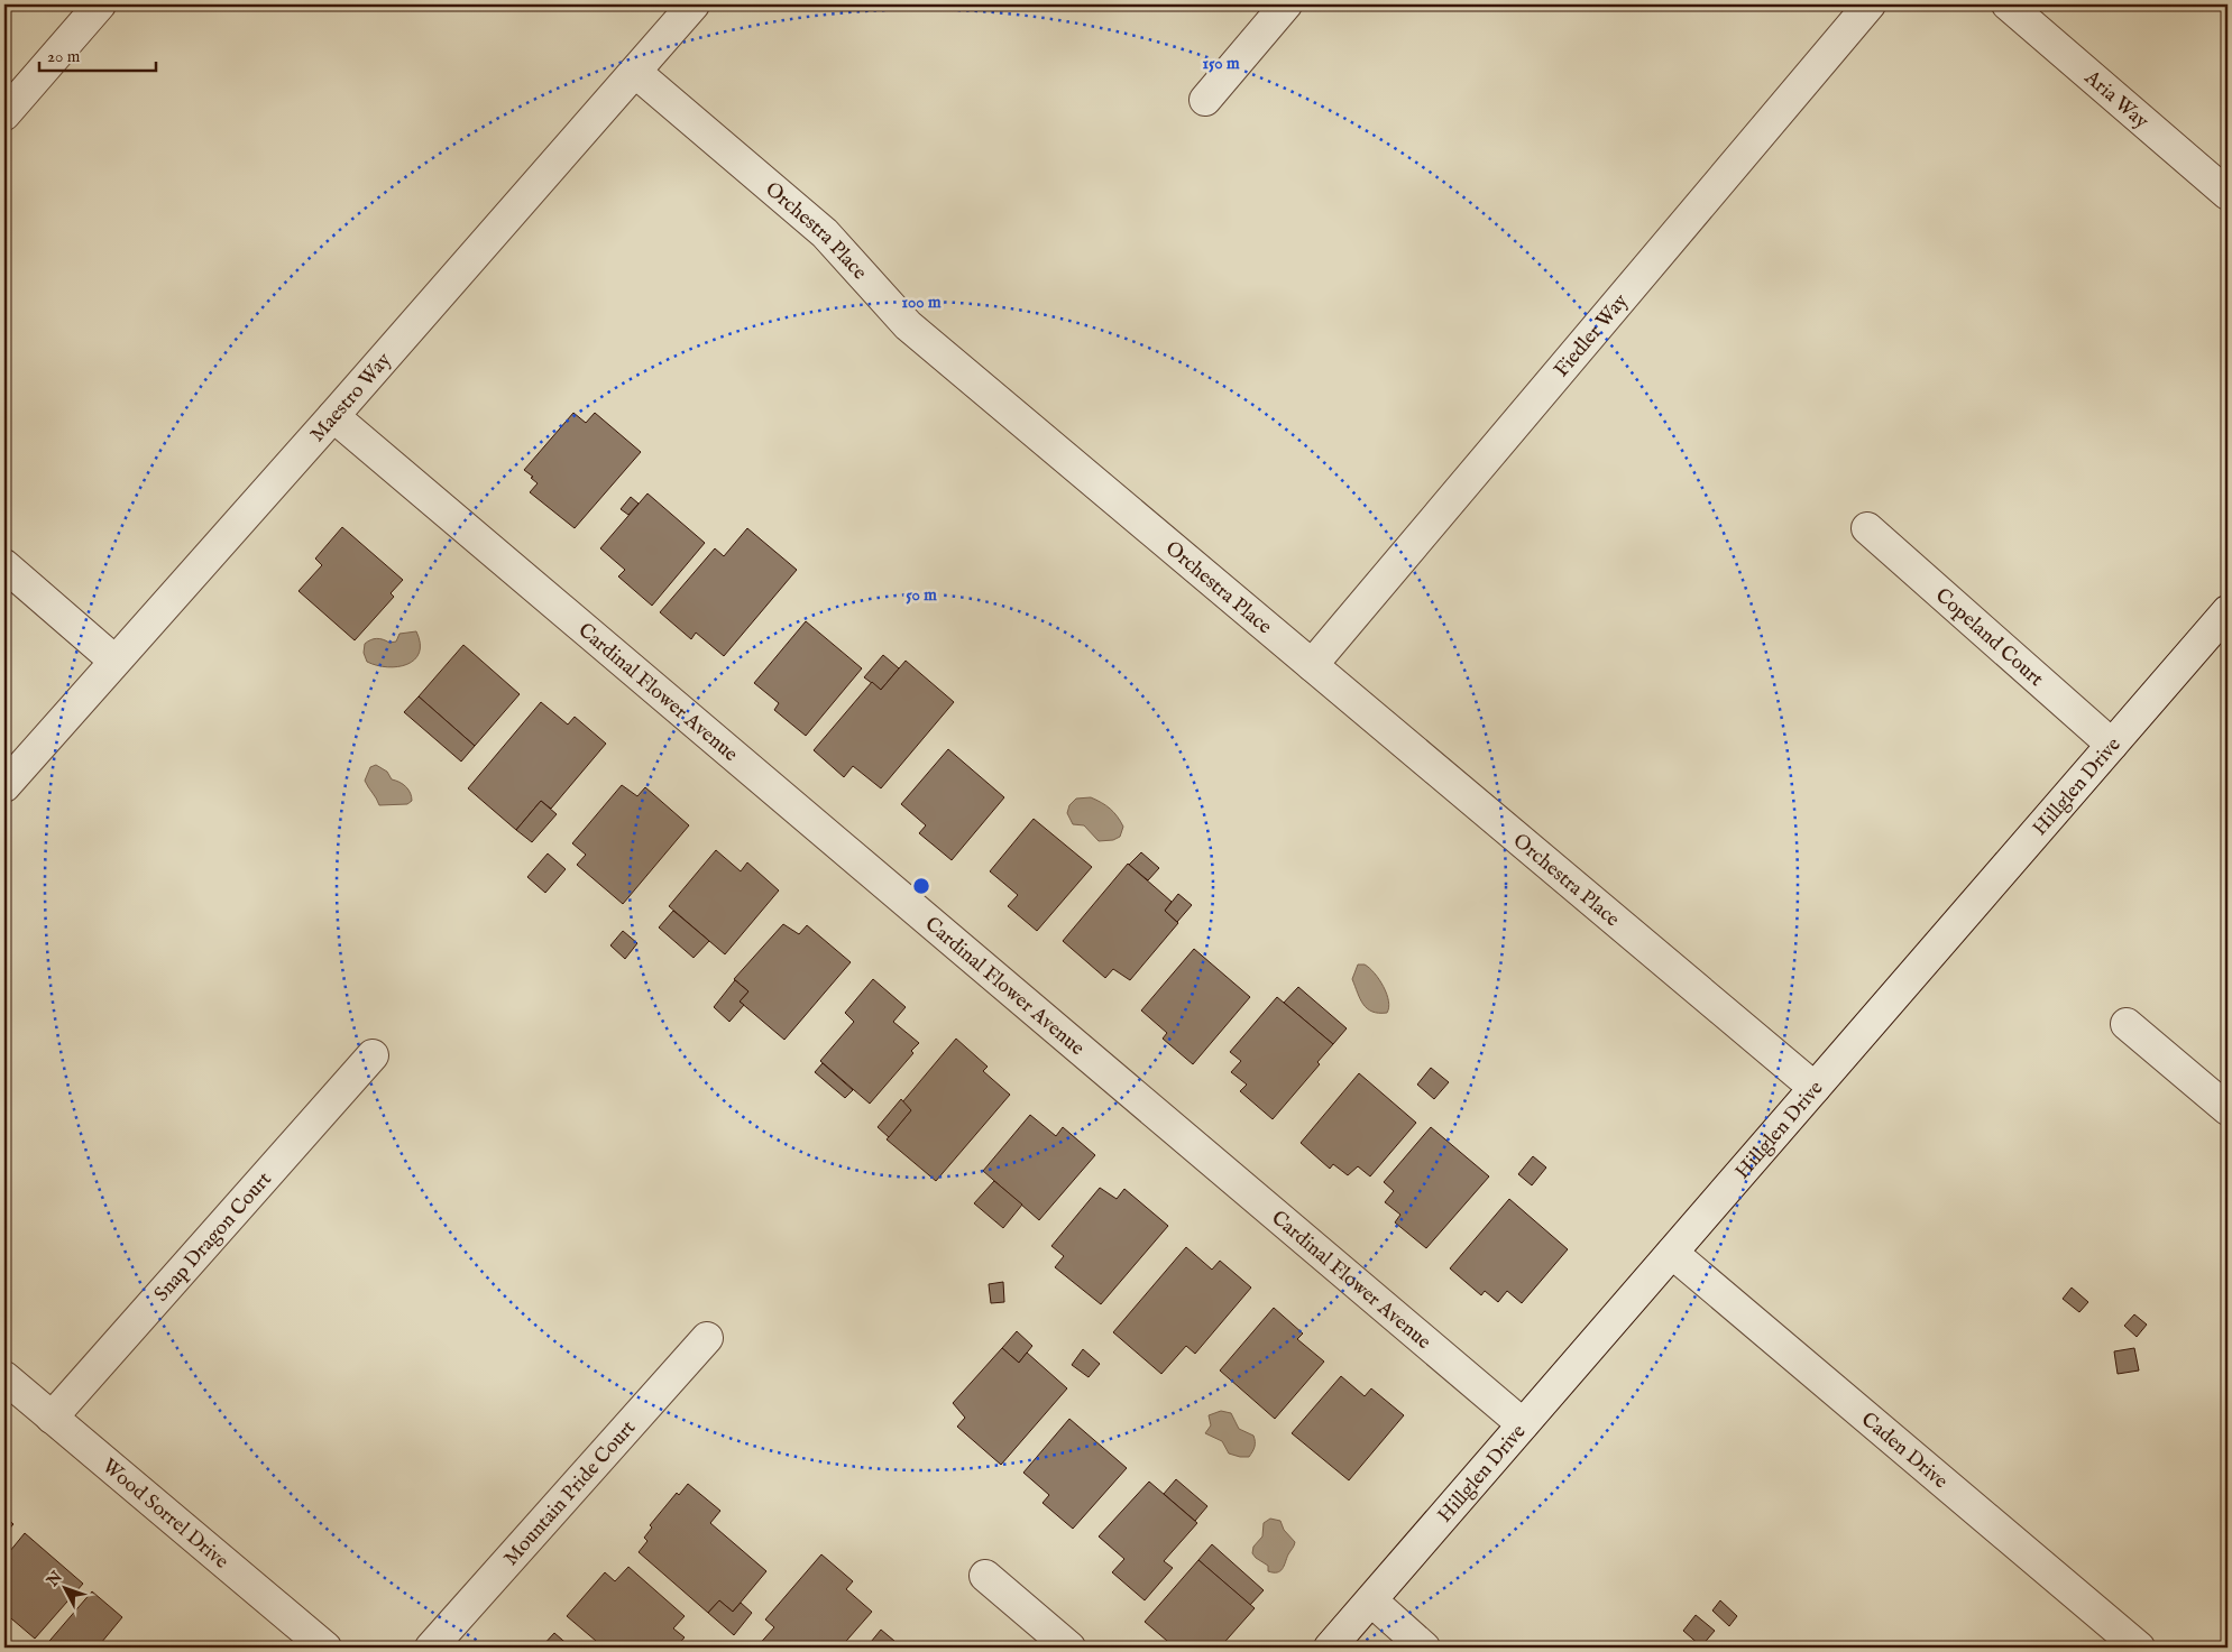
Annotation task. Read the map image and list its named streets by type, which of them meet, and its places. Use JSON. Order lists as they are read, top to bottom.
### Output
{
  "streets": {
    "street": [
      "Aria Way",
      "Orchestra Place",
      "Fiedler Way",
      "Maestro Way",
      "Copeland Court",
      "Cardinal Flower Avenue",
      "Hillglen Drive",
      "Snap Dragon Court",
      "Caden Drive",
      "Mountain Pride Court",
      "Wood Sorrel Drive"
    ]
  },
  "crossings": [
    ["Orchestra Place", "Fiedler Way"],
    ["Orchestra Place", "Maestro Way"],
    ["Orchestra Place", "Hillglen Drive"],
    ["Maestro Way", "Cardinal Flower Avenue"],
    ["Copeland Court", "Hillglen Drive"],
    ["Cardinal Flower Avenue", "Hillglen Drive"],
    ["Hillglen Drive", "Caden Drive"],
    ["Snap Dragon Court", "Wood Sorrel Drive"]
  ],
  "scale_bar": "20 m",
  "north": "top left",
  "rings": ["150 m", "100 m", "50 m"]
}
